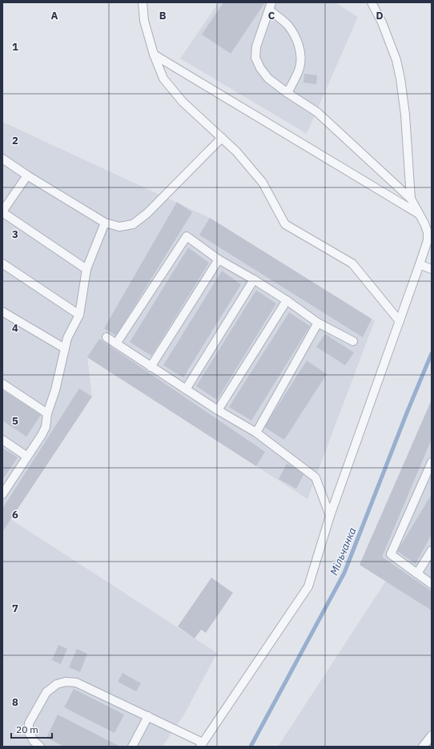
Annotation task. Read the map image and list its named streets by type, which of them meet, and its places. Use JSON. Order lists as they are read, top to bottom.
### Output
{
  "water": ["Мільчанка"],
  "scale_bar": "20 m",
  "grid": {
    "columns": [
      "A",
      "B",
      "C",
      "D"
    ],
    "rows": [
      "1",
      "2",
      "3",
      "4",
      "5",
      "6",
      "7",
      "8"
    ]
  }
}
